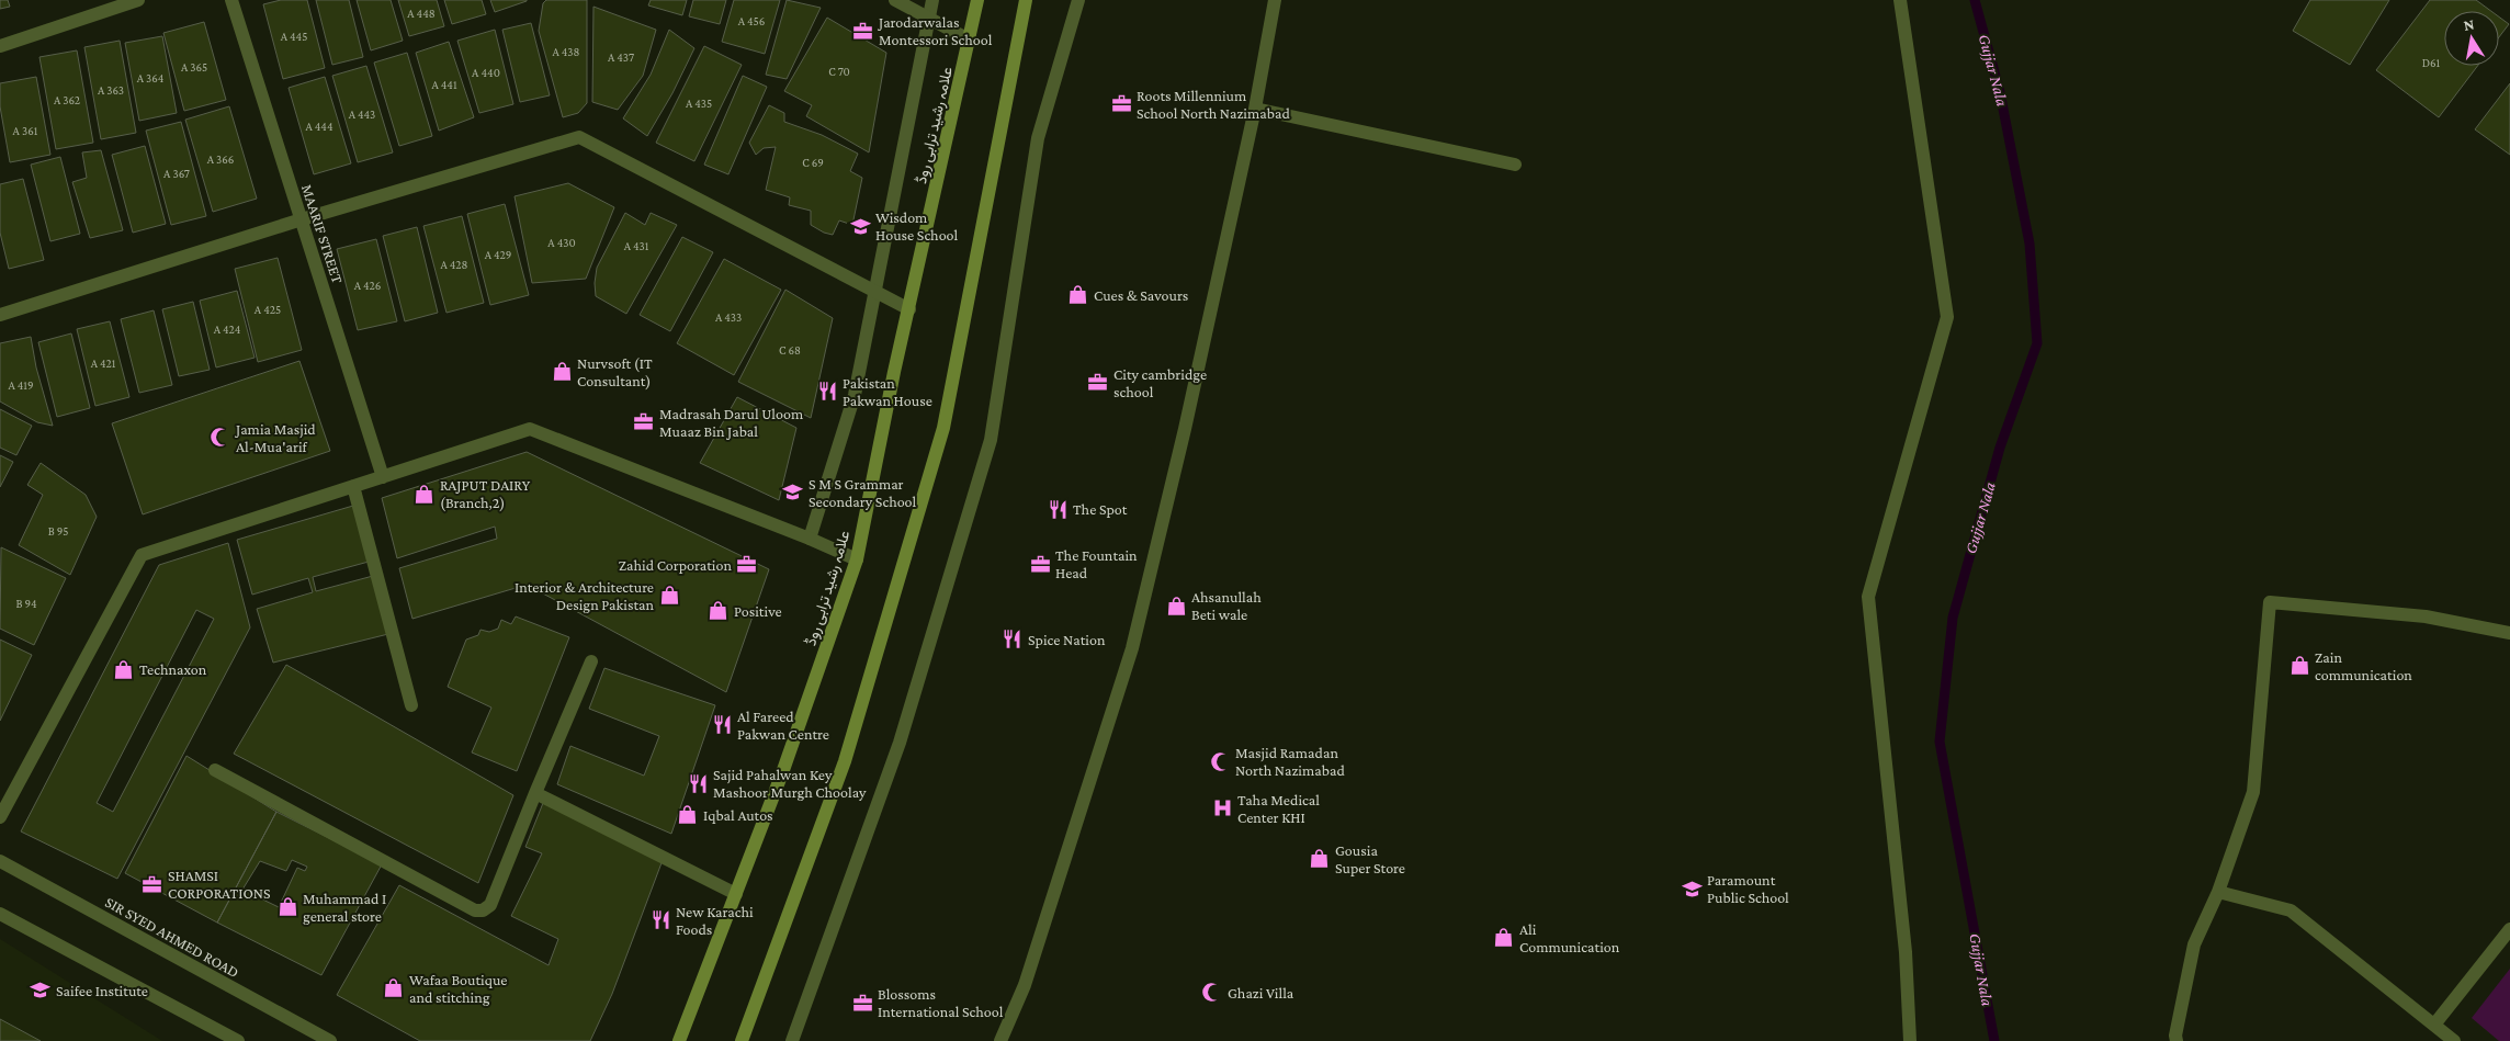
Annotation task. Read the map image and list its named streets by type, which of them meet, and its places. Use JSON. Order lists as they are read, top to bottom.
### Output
{
  "streets": {
    "main road": ["علامہ رشید ترابی روڈ"],
    "street": ["MAARIF STREET", "SIR SYED AHMED ROAD"]
  },
  "water": ["Gujjar Nala"],
  "places": {
    "office": [
      "Jarodarwalas Montessori School",
      "Roots Millennium School North Nazimabad",
      "City cambridge school",
      "Madrasah Darul Uloom Muaaz Bin Jabal",
      "The Fountain Head",
      "Zahid Corporation",
      "SHAMSI CORPORATIONS",
      "Blossoms International School"
    ],
    "school or university": [
      "Wisdom House School",
      "S M S Grammar Secondary School",
      "Paramount Public School",
      "Saifee Institute"
    ],
    "shop": [
      "Cues & Savours",
      "Nurvsoft (IT Consultant)",
      "RAJPUT DAIRY (Branch,2)",
      "Interior & Architecture Design Pakistan",
      "Ahsanullah Beti wale",
      "Positive",
      "Zain communication",
      "Technaxon",
      "Iqbal Autos",
      "Gousia Super Store",
      "Muhammad I general store",
      "Ali Communication",
      "Wafaa Boutique and stitching"
    ],
    "restaurant": [
      "Pakistan Pakwan House",
      "The Spot",
      "Spice Nation",
      "Al Fareed Pakwan Centre",
      "Sajid Pahalwan Key Mashoor Murgh Choolay",
      "New Karachi Foods"
    ],
    "mosque": ["Jamia Masjid Al-Mua'arif", "Masjid Ramadan North Nazimabad", "Ghazi Villa"],
    "hospital": ["Taha Medical Center KHI"]
  },
  "house_numbers": [
    "A 448",
    "A 456",
    "A 445",
    "A 438",
    "A 437",
    "D61",
    "A 365",
    "C 70",
    "A 440",
    "A 364",
    "A 441",
    "A 363",
    "A 362",
    "A 435",
    "A 443",
    "A 444",
    "A 361",
    "A 366",
    "C 69",
    "A 367",
    "A 430",
    "A 431",
    "A 429",
    "A 428",
    "A 426",
    "A 425",
    "A 433",
    "A 424",
    "C 68",
    "A 421",
    "A 419",
    "B 95",
    "B 94"
  ],
  "north": "top"
}
